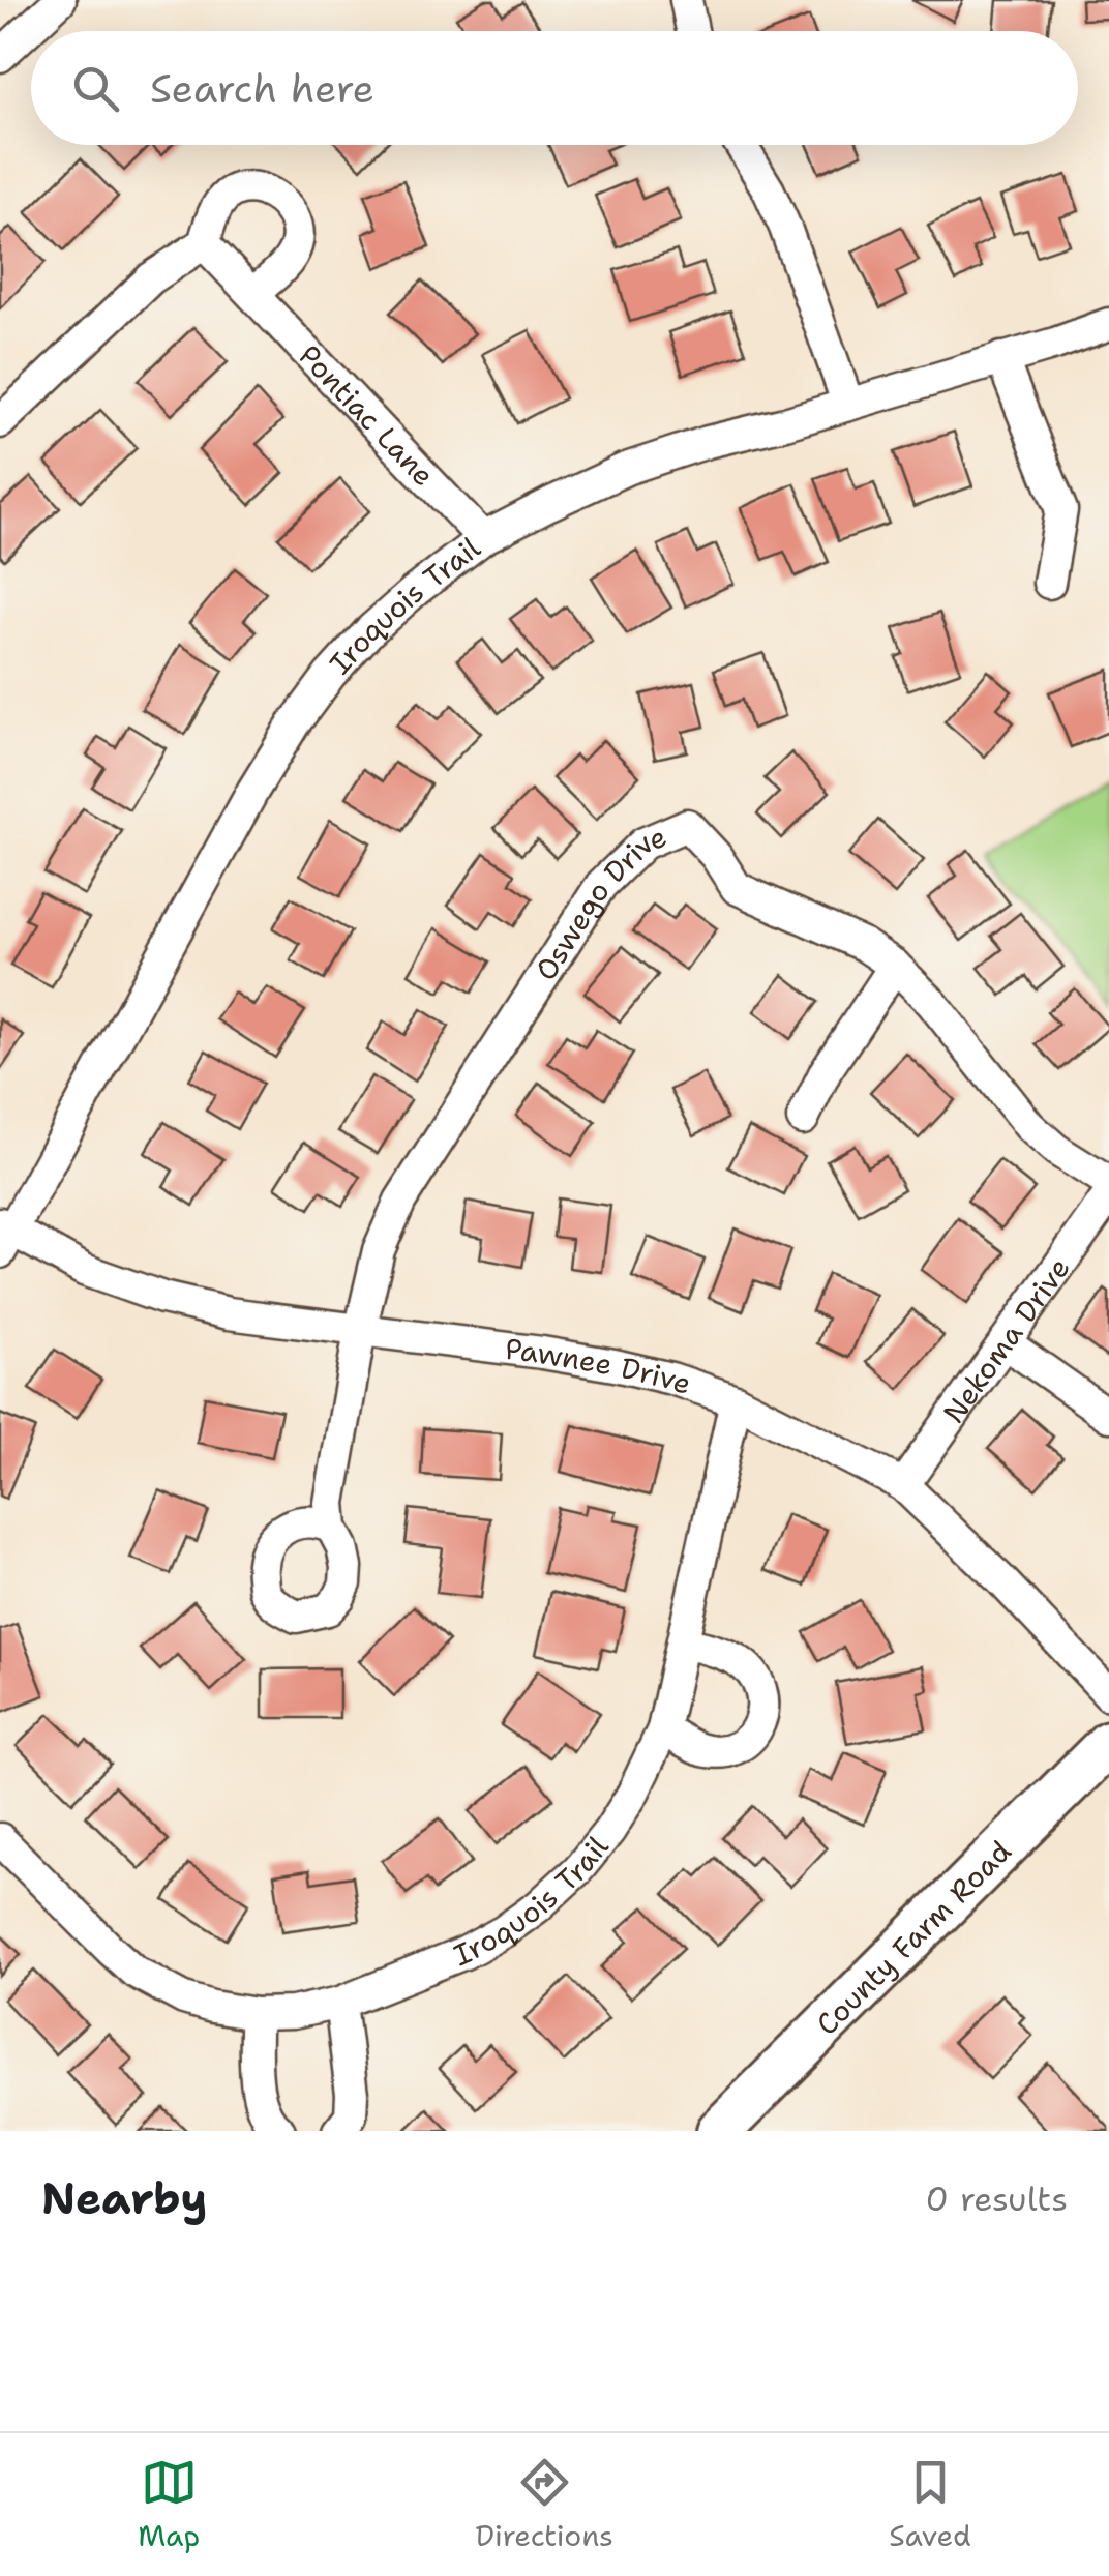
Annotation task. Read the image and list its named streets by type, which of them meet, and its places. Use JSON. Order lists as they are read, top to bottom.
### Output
{
  "streets": {
    "main road": ["County Farm Road"],
    "street": [
      "Pontiac Lane",
      "Iroquois Trail",
      "Oswego Drive",
      "Nekoma Drive",
      "Pawnee Drive"
    ]
  },
  "crossings": [
    ["Pontiac Lane", "Iroquois Trail"],
    ["Iroquois Trail", "Pawnee Drive"],
    ["Oswego Drive", "Pawnee Drive"],
    ["Nekoma Drive", "Pawnee Drive"]
  ],
  "page": {
    "search": "Search here",
    "heading": ["Nearby", "0 results"],
    "nav": ["Map", "Directions", "Saved"]
  }
}
